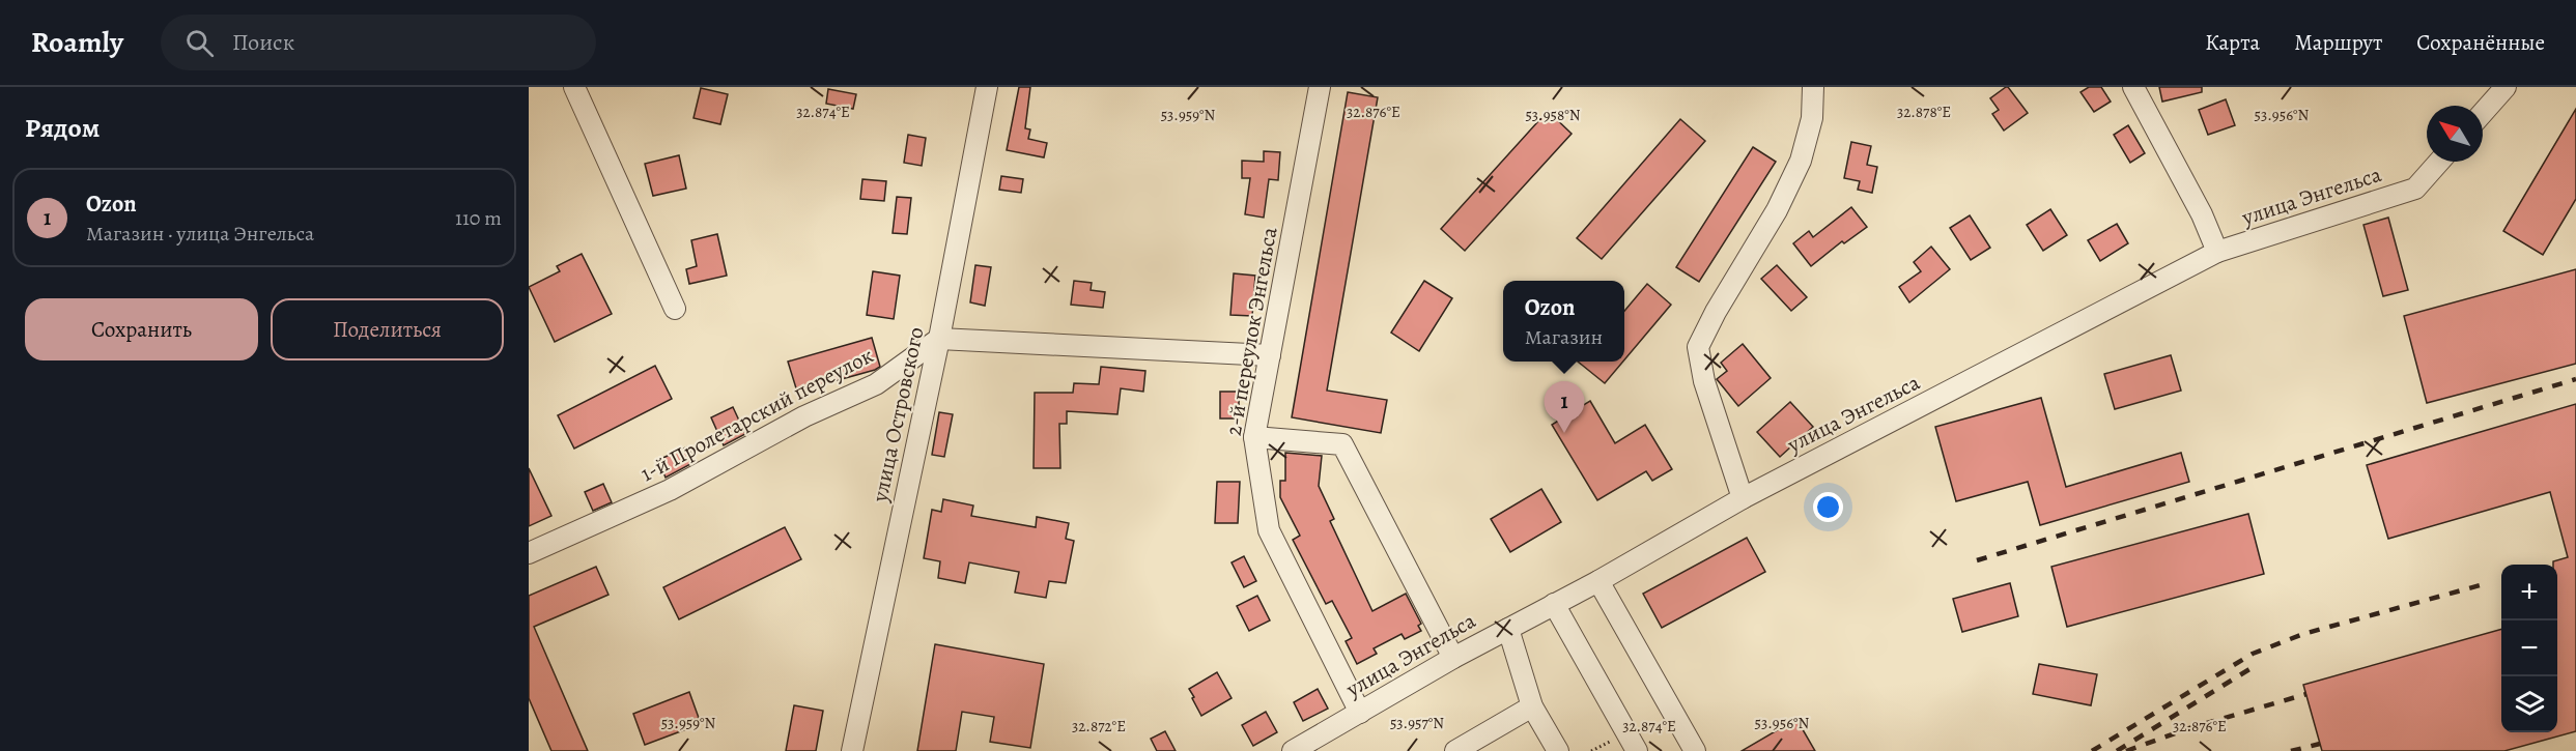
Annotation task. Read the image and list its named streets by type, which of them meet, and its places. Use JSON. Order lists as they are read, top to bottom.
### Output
{
  "streets": {
    "street": [
      "улица Энгельса",
      "2-й переулок Энгельса",
      "1-й Пролетарский переулок",
      "улица Островского"
    ]
  },
  "crossings": [
    ["улица Энгельса", "2-й переулок Энгельса"],
    ["1-й Пролетарский переулок", "улица Островского"]
  ],
  "north": "top left",
  "page": {
    "header": "Roamly",
    "search": "Поиск",
    "nav": ["Карта", "Маршрут", "Сохранённые"],
    "heading": "Рядом",
    "list": [
      {
        "mark": "1",
        "name": "Ozon",
        "note": "Магазин · улица Энгельса",
        "value": "110 m"
      }
    ],
    "buttons": ["Сохранить", "Поделиться"],
    "popup": ["Ozon", "Магазин"],
    "pins": "1",
    "map_buttons": ["+", "−"]
  },
  "coordinates": [
    "32.874°E",
    "32.876°E",
    "32.878°E",
    "53.959°N",
    "53.958°N",
    "53.956°N",
    "53.957°N",
    "32.872°E"
  ]
}
